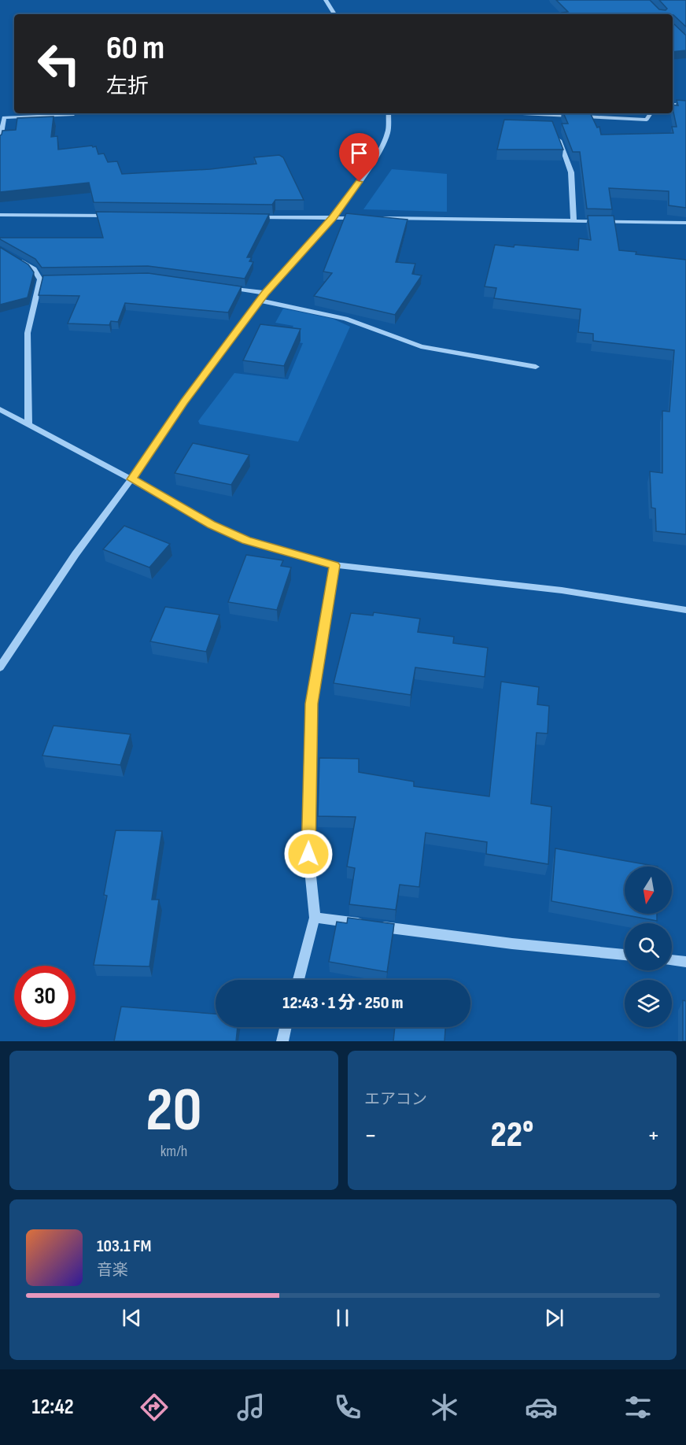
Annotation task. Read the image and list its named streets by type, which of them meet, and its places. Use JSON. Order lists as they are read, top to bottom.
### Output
{
  "north": "bottom",
  "page": {
    "turn": ["60 m", "左折"],
    "limit": "30",
    "trip": "12:43 · 1 分 · 250 m",
    "tile": [
      ["20", "km/h"],
      "エアコン"
    ],
    "heat": ["−", "22°", "+"],
    "song": ["103.1 FM", "音楽"],
    "tabs": "12:42"
  }
}
